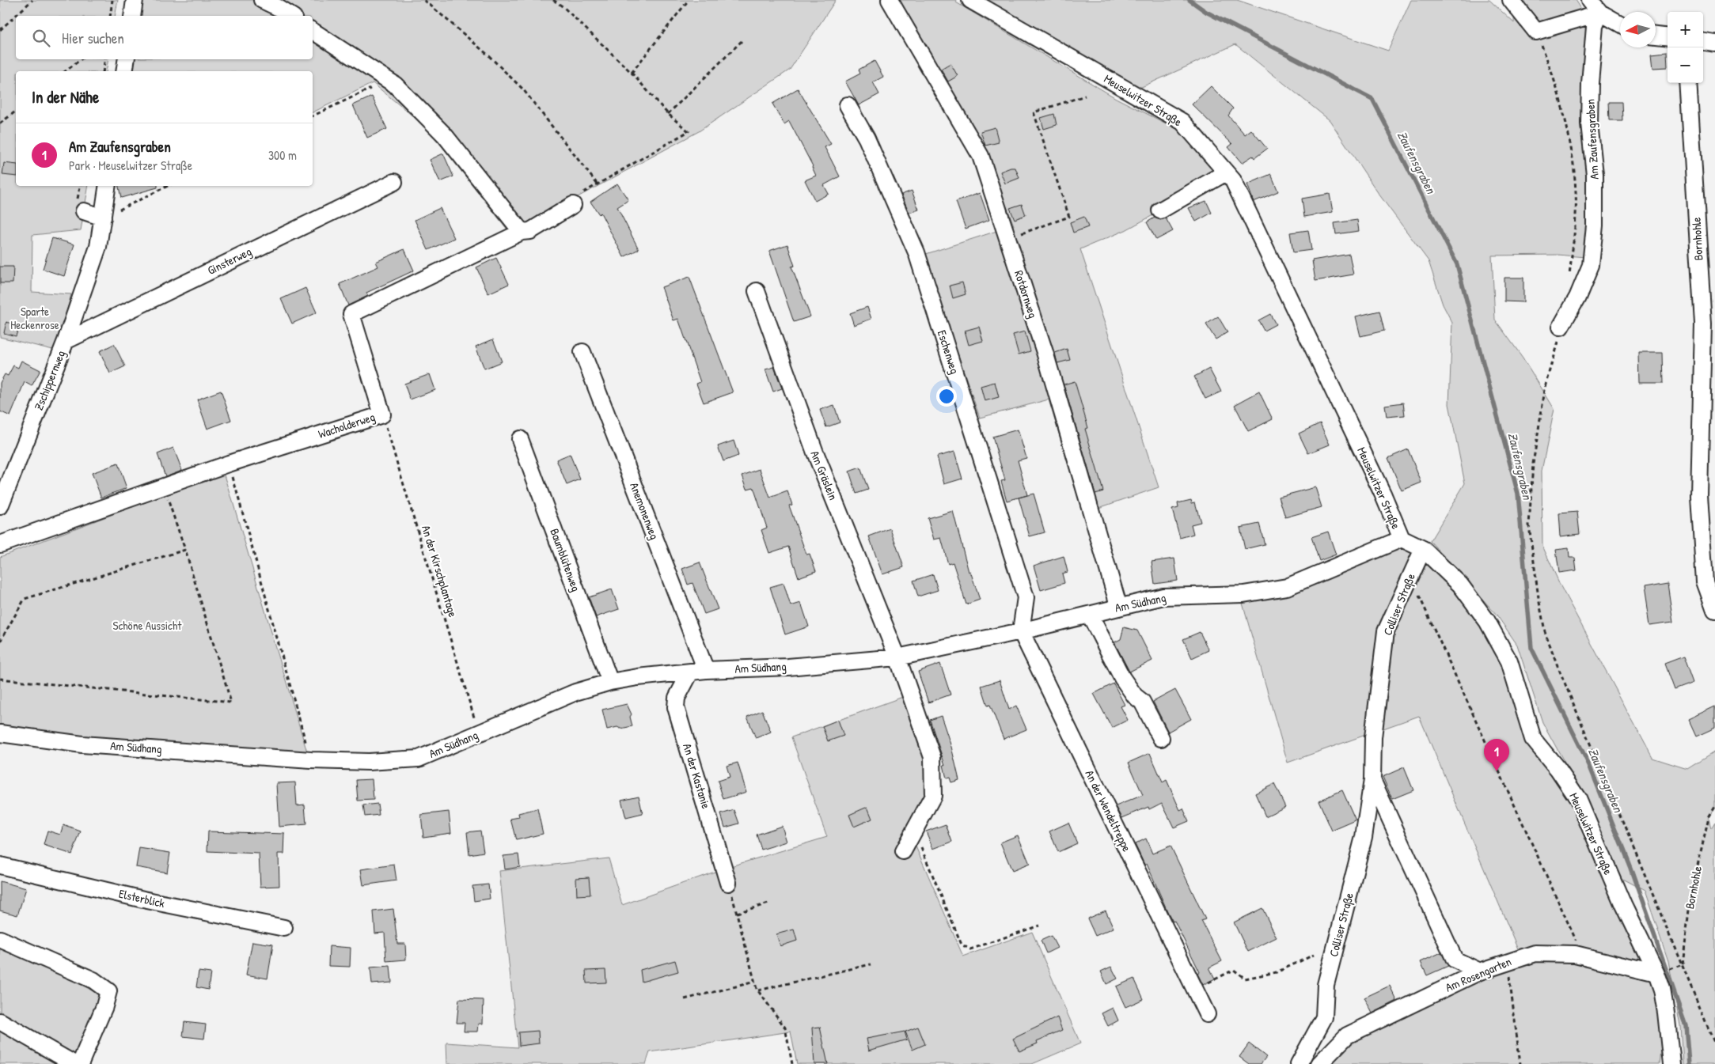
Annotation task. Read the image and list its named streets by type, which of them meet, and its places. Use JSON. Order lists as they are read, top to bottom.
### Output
{
  "streets": {
    "street": [
      "Meuselwitzer Straße",
      "Am Zaufensgraben",
      "Bornhohle",
      "Ginsterweg",
      "Rotdornweg",
      "Eschenweg",
      "Zschippernweg",
      "Wacholderweg",
      "Am Gräslein",
      "Anemonenweg",
      "Baumblütenweg",
      "Am Südhang",
      "Colliser Straße",
      "An der Kastanie",
      "An der Wendeltreppe",
      "Elsterblick",
      "Am Rosengarten"
    ],
    "path": ["An der Kirschplantage"]
  },
  "crossings": [
    ["Meuselwitzer Straße", "Am Südhang"],
    ["Meuselwitzer Straße", "Colliser Straße"],
    ["Meuselwitzer Straße", "Am Rosengarten"],
    ["Ginsterweg", "Zschippernweg"],
    ["Rotdornweg", "Am Südhang"],
    ["Eschenweg", "Am Südhang"],
    ["Eschenweg", "An der Wendeltreppe"],
    ["Wacholderweg", "An der Kirschplantage"],
    ["Am Gräslein", "Am Südhang"],
    ["Anemonenweg", "Am Südhang"],
    ["Baumblütenweg", "Am Südhang"],
    ["An der Kirschplantage", "Am Südhang"],
    ["Am Südhang", "An der Kastanie"],
    ["Am Südhang", "An der Wendeltreppe"],
    ["Colliser Straße", "Am Rosengarten"]
  ],
  "water": ["Zaufensgraben"],
  "parks": ["Sparte Heckenrose", "Schöne Aussicht"],
  "north": "left",
  "page": {
    "map_buttons": ["+", "−"],
    "search": "Hier suchen",
    "heading": "In der Nähe",
    "list": [
      {
        "mark": "1",
        "name": "Am Zaufensgraben",
        "note": "Park · Meuselwitzer Straße",
        "value": "300 m"
      }
    ],
    "pins": "1"
  }
}
